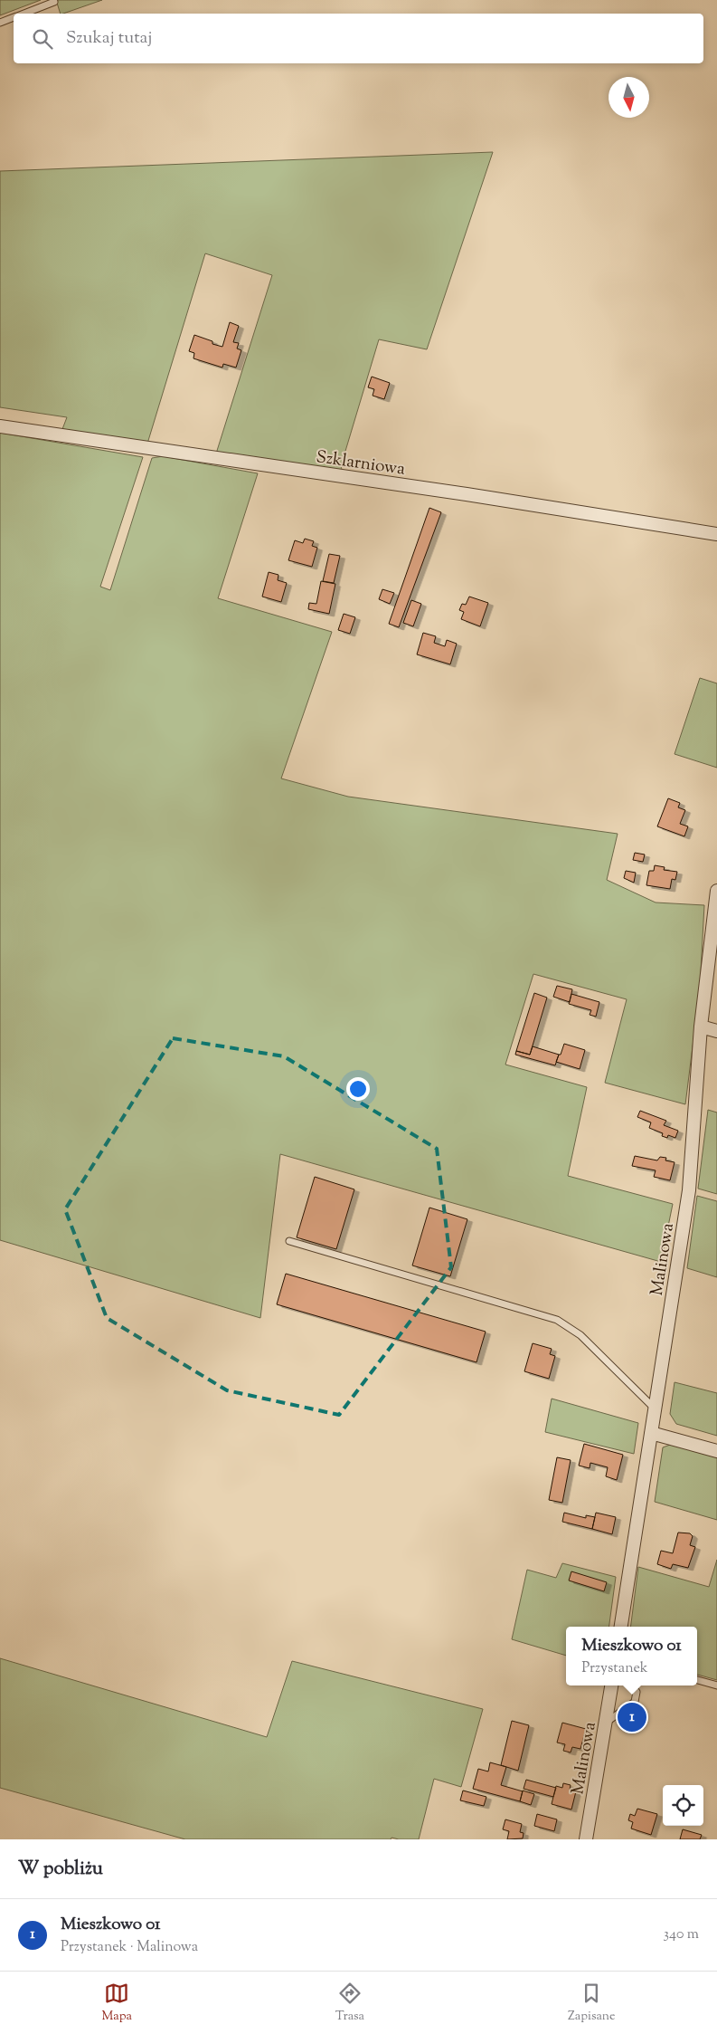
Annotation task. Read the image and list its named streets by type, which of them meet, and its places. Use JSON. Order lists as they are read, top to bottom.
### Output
{
  "streets": {
    "street": ["Szklarniowa", "Malinowa"]
  },
  "north": "bottom",
  "page": {
    "search": "Szukaj tutaj",
    "popup": ["Mieszkowo 01", "Przystanek"],
    "pins": "1",
    "heading": "W pobliżu",
    "list": [
      {
        "mark": "1",
        "name": "Mieszkowo 01",
        "note": "Przystanek · Malinowa",
        "value": "340 m"
      }
    ],
    "nav": ["Mapa", "Trasa", "Zapisane"]
  }
}
